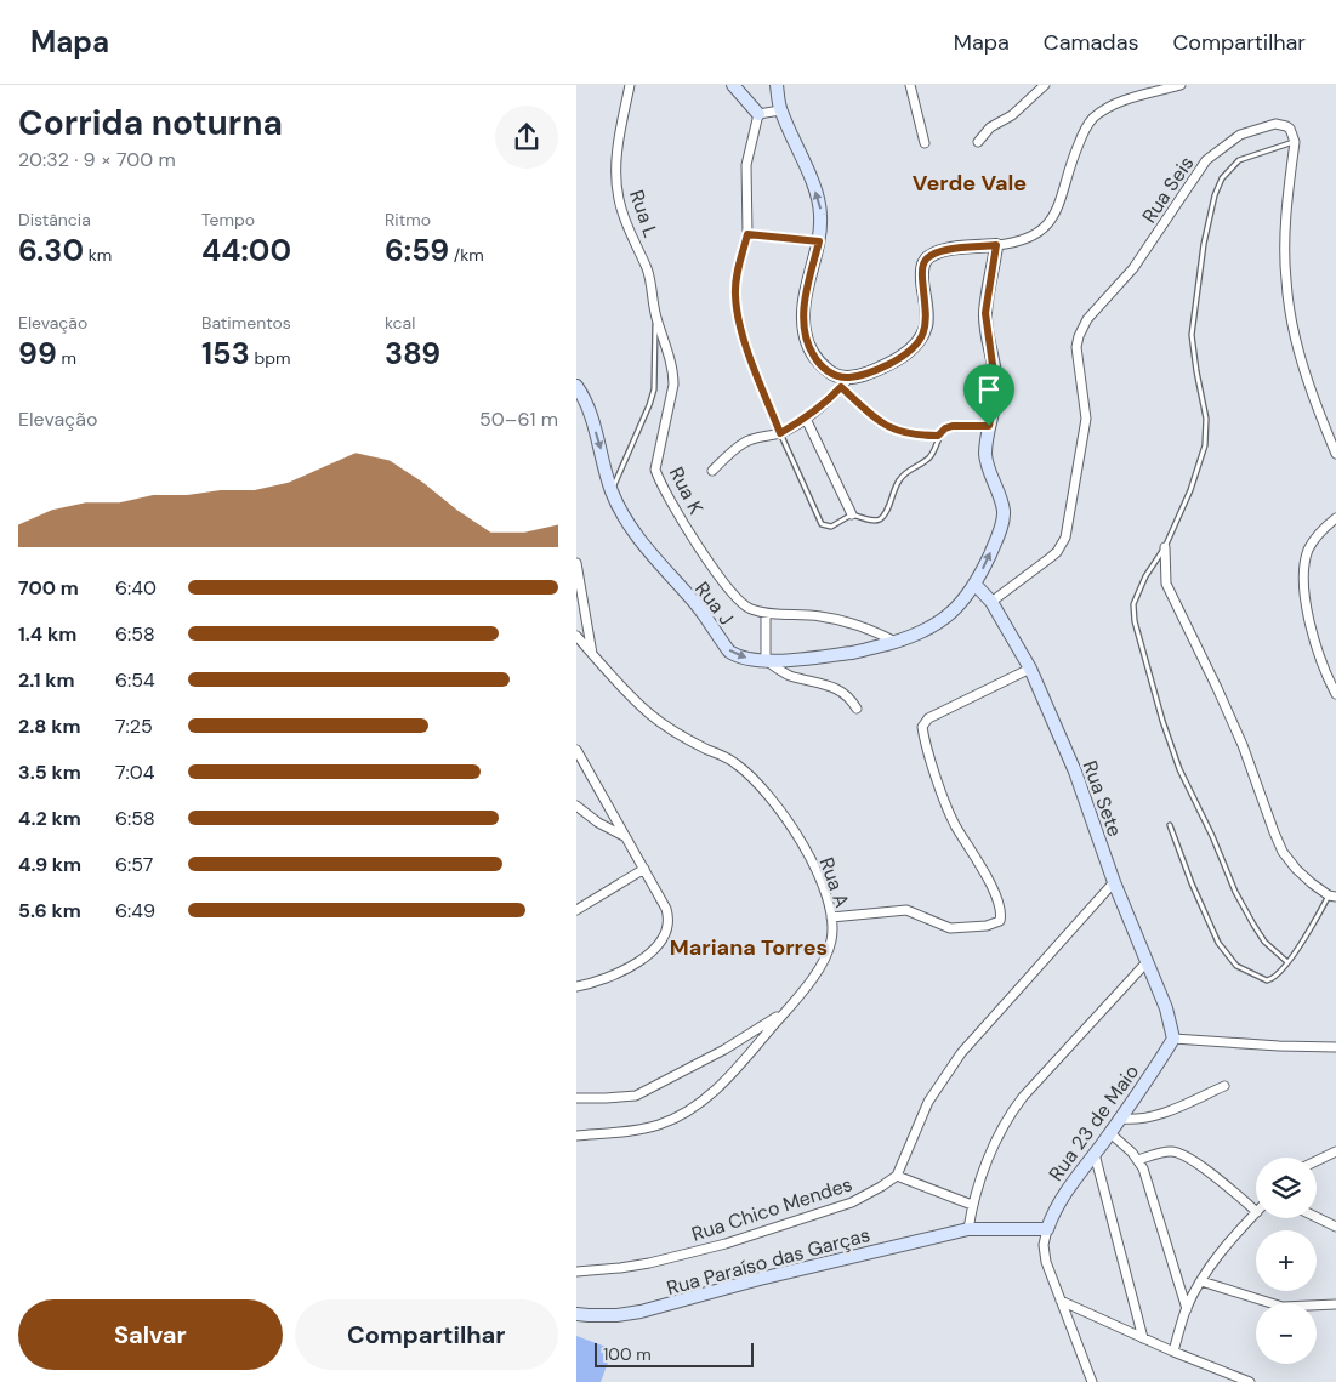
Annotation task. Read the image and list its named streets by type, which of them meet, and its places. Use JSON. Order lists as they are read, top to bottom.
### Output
{
  "streets": {
    "street": [
      "Rua Seis",
      "Rua L",
      "Rua K",
      "Rua J",
      "Rua Sete",
      "Rua A",
      "Rua 23 de Maio",
      "Rua Chico Mendes",
      "Rua Paraíso das Garças"
    ]
  },
  "crossings": [
    ["Rua Seis", "Rua Sete"],
    ["Rua L", "Rua K"],
    ["Rua K", "Rua J"],
    ["Rua J", "Rua Sete"],
    ["Rua Sete", "Rua 23 de Maio"],
    ["Rua 23 de Maio", "Rua Paraíso das Garças"]
  ],
  "one_way": ["Rua J"],
  "districts": ["Verde Vale", "Mariana Torres"],
  "scale_bar": "100 m",
  "page": {
    "header": "Mapa",
    "nav": ["Mapa", "Camadas", "Compartilhar"],
    "heading": ["Corrida noturna", "20:32 · 9 × 700 m"],
    "stats": [
      ["Distância", "6.30 km"],
      ["Tempo", "44:00"],
      ["Ritmo", "6:59 /km"],
      ["Elevação", "99 m"],
      ["Batimentos", "153 bpm"],
      ["kcal", "389"]
    ],
    "chart": ["Elevação", "50–61 m"],
    "list": [
      {
        "name": "700 m",
        "note": "6:40"
      },
      {
        "name": "1.4 km",
        "note": "6:58"
      },
      {
        "name": "2.1 km",
        "note": "6:54"
      },
      {
        "name": "2.8 km",
        "note": "7:25"
      },
      {
        "name": "3.5 km",
        "note": "7:04"
      },
      {
        "name": "4.2 km",
        "note": "6:58"
      },
      {
        "name": "4.9 km",
        "note": "6:57"
      },
      {
        "name": "5.6 km",
        "note": "6:49"
      }
    ],
    "map_buttons": ["+", "−"],
    "buttons": ["Salvar", "Compartilhar"],
    "scale": "100 m"
  }
}
